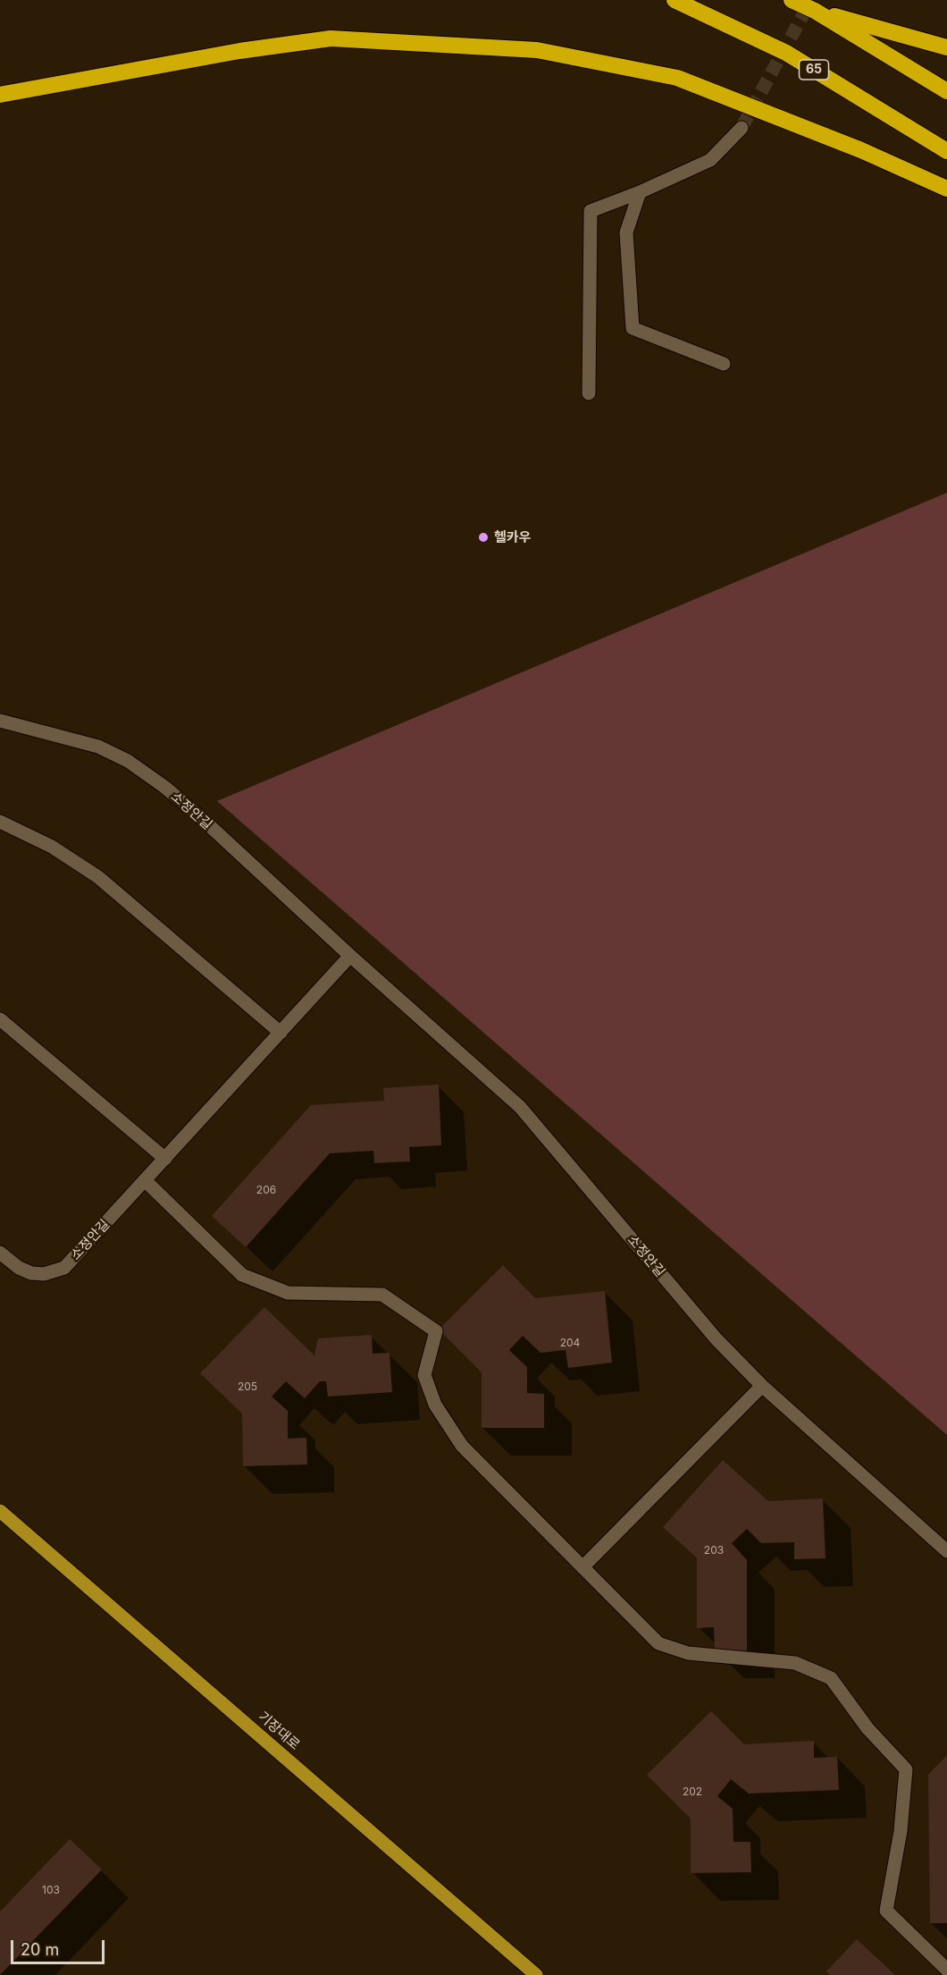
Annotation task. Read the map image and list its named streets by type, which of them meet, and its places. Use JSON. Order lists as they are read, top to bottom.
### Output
{
  "streets": {
    "highway": ["65"],
    "main road": ["기장대로"],
    "street": ["소정안길"]
  },
  "places": ["헬카우"],
  "house_numbers": [
    "206",
    "204",
    "205",
    "203",
    "202",
    "103"
  ],
  "scale_bar": "20 m"
}
